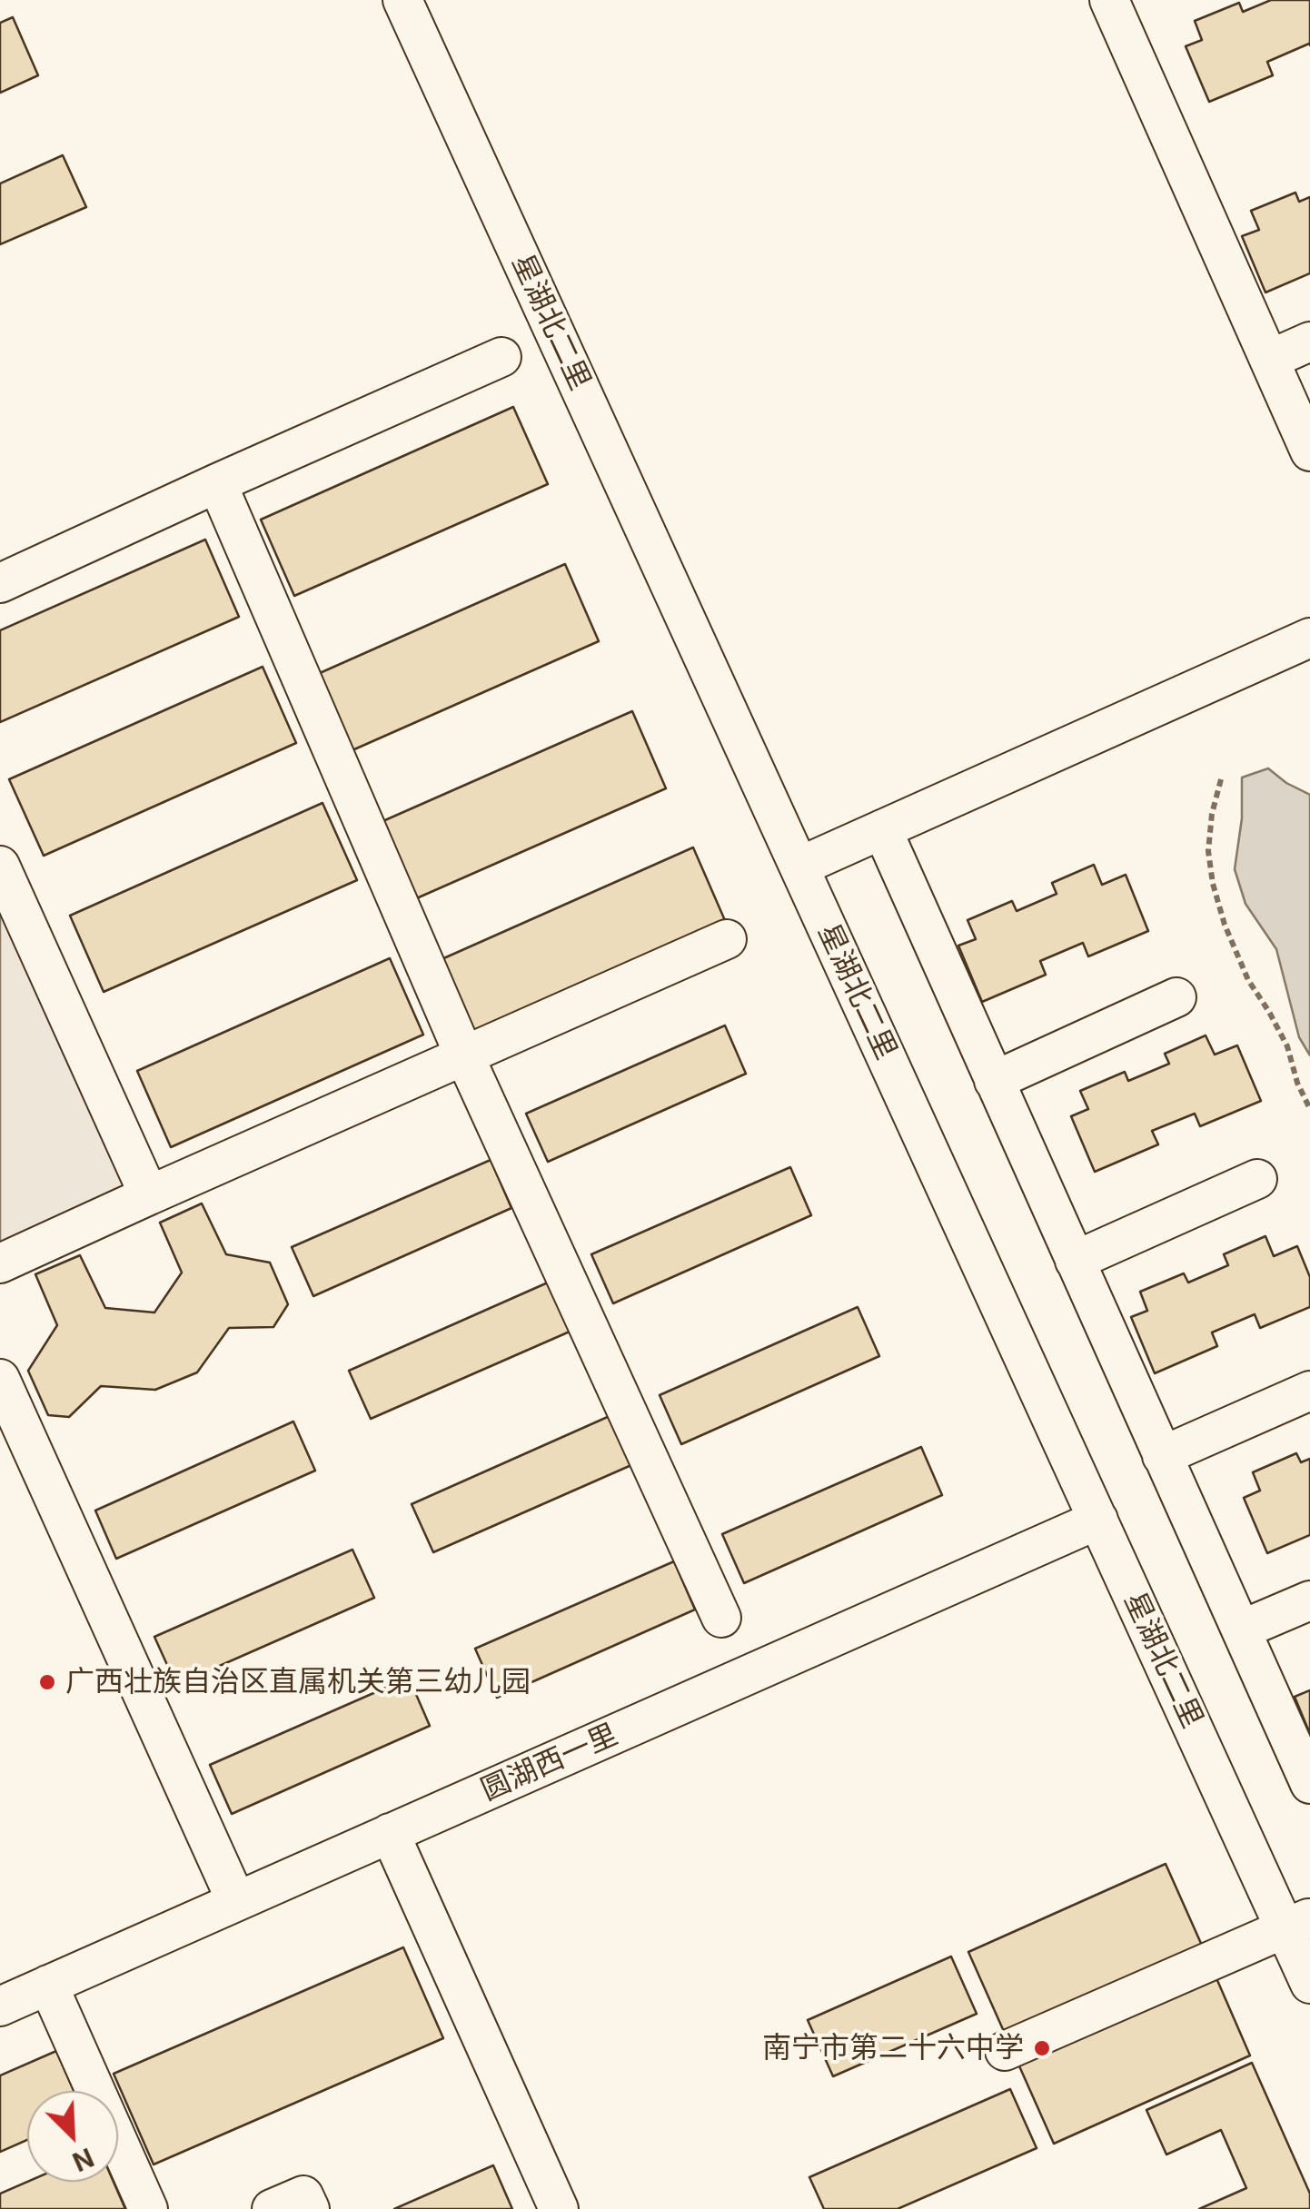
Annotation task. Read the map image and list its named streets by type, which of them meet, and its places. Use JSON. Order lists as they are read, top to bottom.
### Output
{
  "streets": {
    "street": ["星湖北二里", "圆湖西一里"]
  },
  "crossings": [
    ["星湖北二里", "圆湖西一里"]
  ],
  "places": ["广西壮族自治区直属机关第三幼儿园", "南宁市第二十六中学"],
  "north": "bottom right"
}
